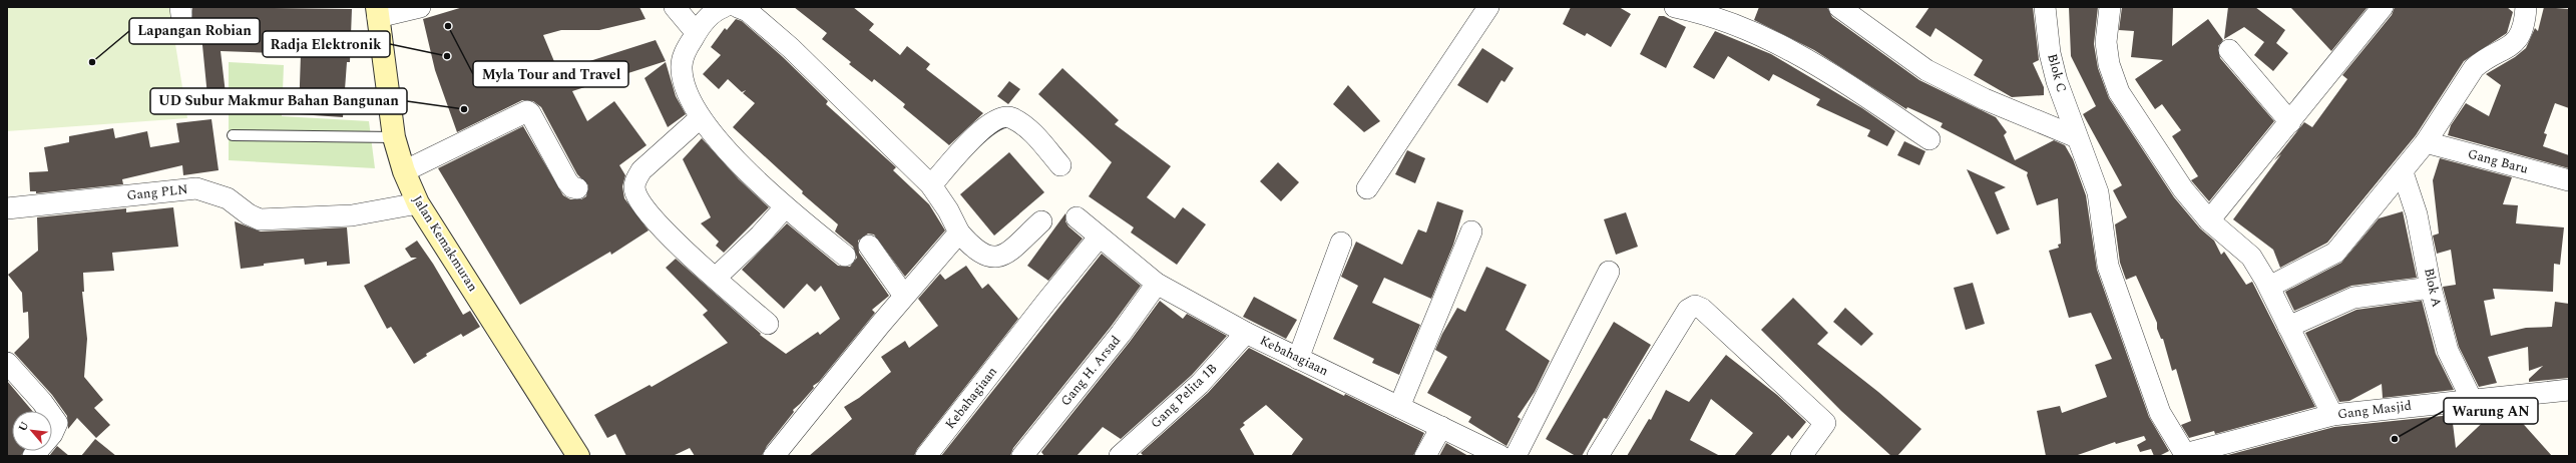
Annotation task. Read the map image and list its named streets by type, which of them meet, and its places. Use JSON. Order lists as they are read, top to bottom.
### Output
{
  "streets": {
    "street": [
      "Blok C",
      "Gang Baru",
      "Gang PLN",
      "Jalan Kemakmuran",
      "Blok A",
      "Kebahagiaan",
      "Gang H. Arsad",
      "Gang Pelita 1B",
      "Gang Masjid"
    ]
  },
  "crossings": [
    ["Blok C", "Gang Masjid"],
    ["Gang PLN", "Jalan Kemakmuran"],
    ["Blok A", "Gang Masjid"],
    ["Kebahagiaan", "Gang H. Arsad"],
    ["Kebahagiaan", "Gang Pelita 1B"]
  ],
  "places": [
    "Myla Tour and Travel",
    "Radja Elektronik",
    "Lapangan Robian",
    "UD Subur Makmur Bahan Bangunan",
    "Warung AN"
  ],
  "north": "top left"
}
